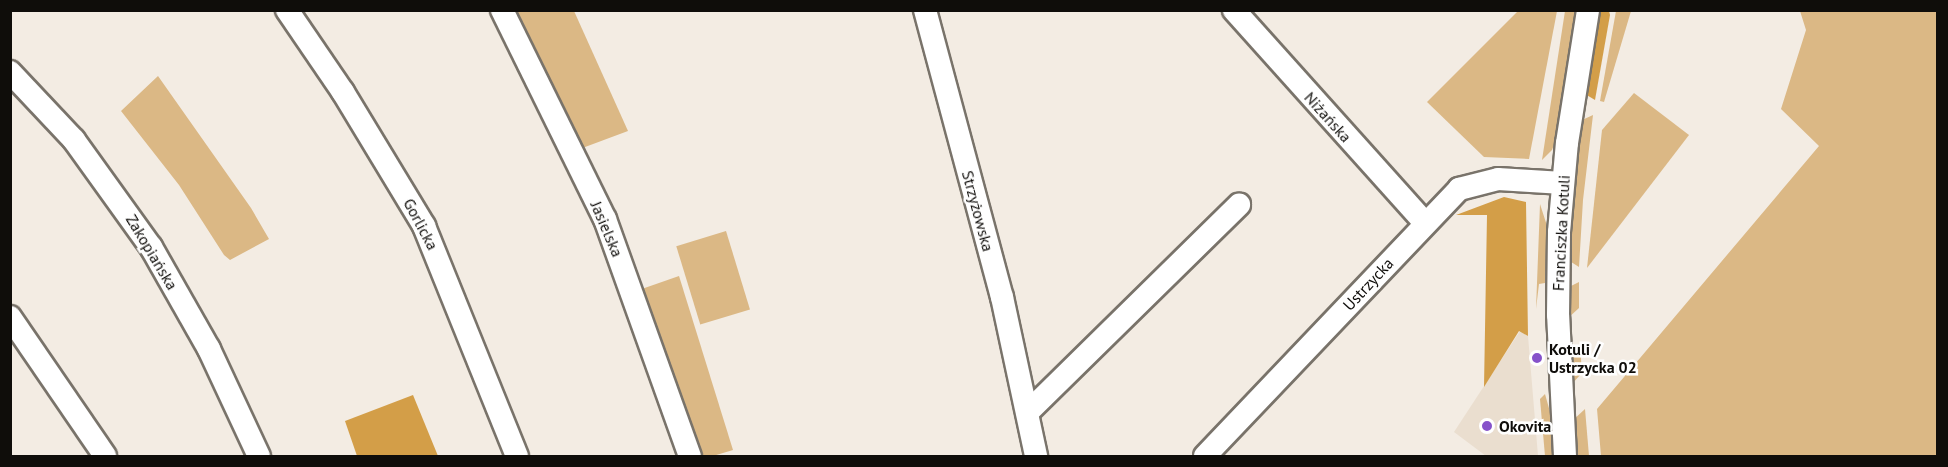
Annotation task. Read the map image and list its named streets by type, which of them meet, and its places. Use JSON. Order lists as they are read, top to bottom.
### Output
{
  "streets": {
    "street": [
      "Niżańska",
      "Strzyżowska",
      "Gorlicka",
      "Jasielska",
      "Franciszka Kotuli",
      "Zakopiańska",
      "Ustrzycka"
    ]
  },
  "crossings": [
    ["Niżańska", "Ustrzycka"],
    ["Franciszka Kotuli", "Ustrzycka"]
  ],
  "places": ["Kotuli / Ustrzycka 02", "Okovita"]
}
